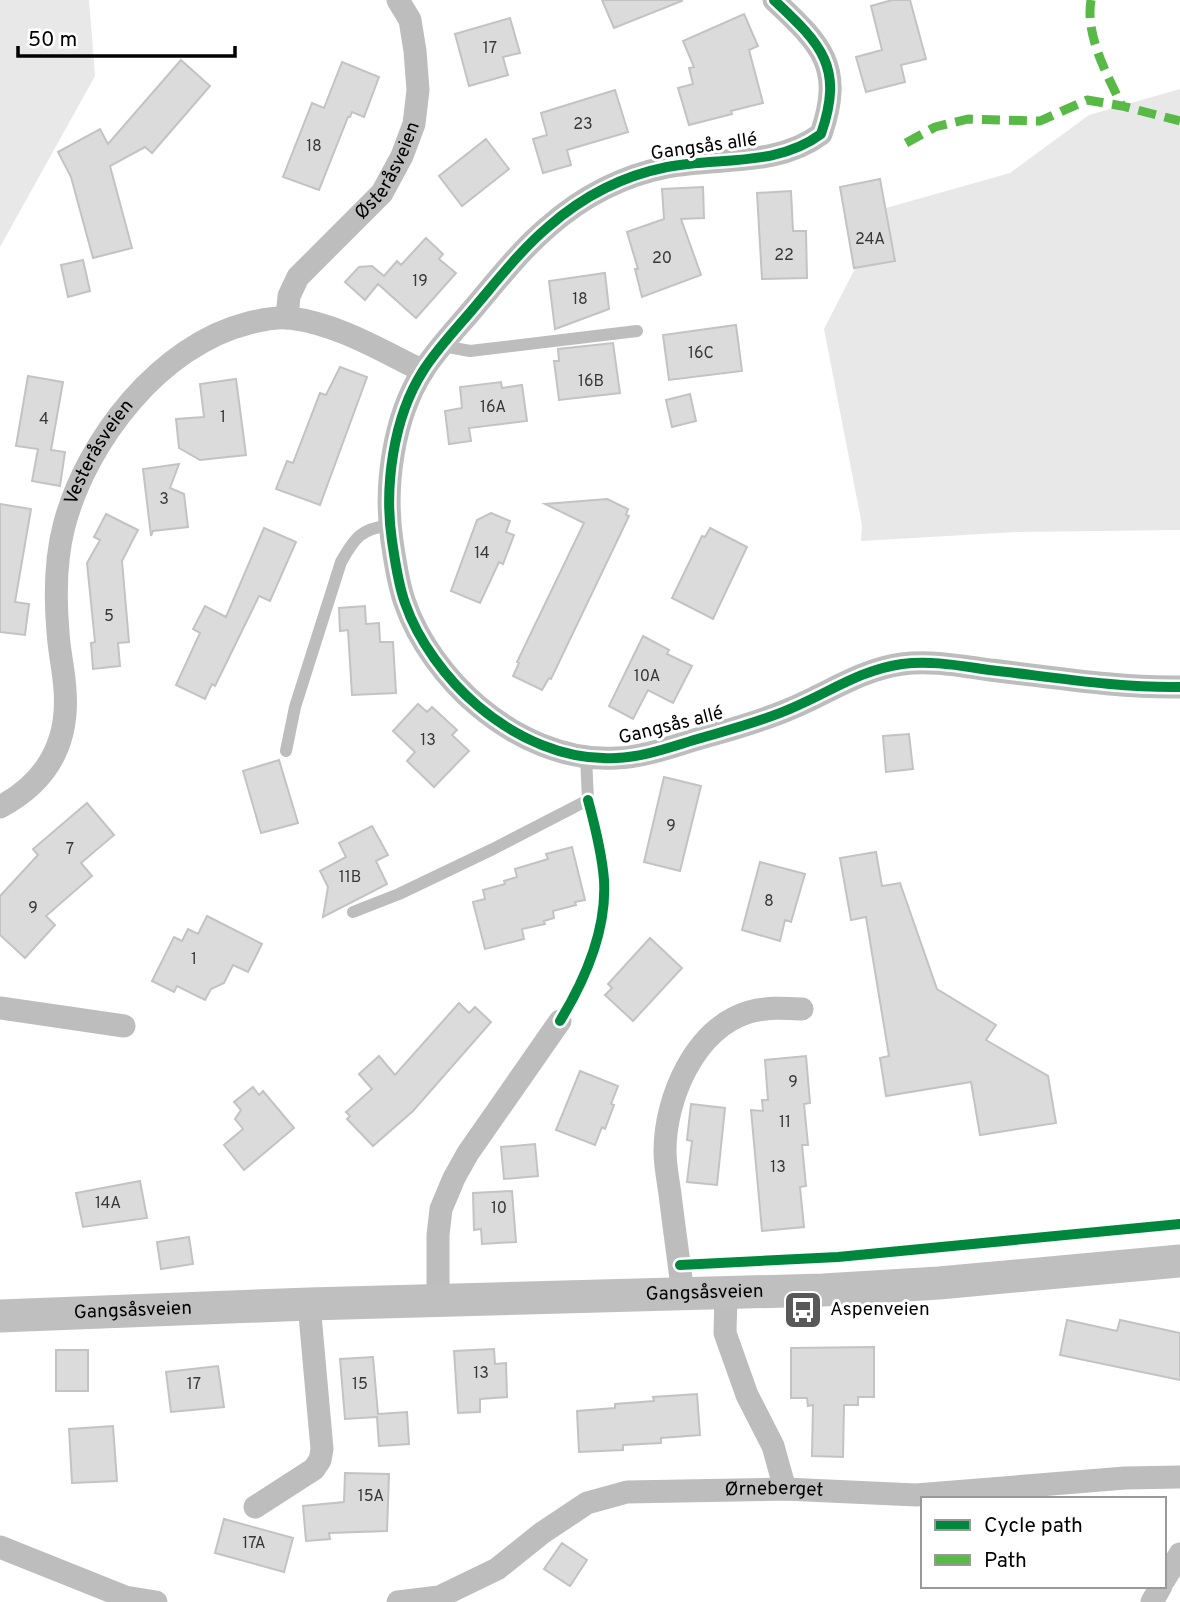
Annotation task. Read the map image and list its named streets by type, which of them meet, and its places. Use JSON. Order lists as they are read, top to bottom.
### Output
{
  "streets": {
    "street": [
      "Gangsås allé",
      "Østeråsveien",
      "Vesteråsveien",
      "Gangsåsveien",
      "Ørneberget"
    ]
  },
  "crossings": [
    ["Gangsås allé", "Vesteråsveien"],
    ["Østeråsveien", "Vesteråsveien"]
  ],
  "places": {
    "bus stop": ["Aspenveien"]
  },
  "house_numbers": [
    "17",
    "23",
    "18",
    "24A",
    "22",
    "20",
    "19",
    "18",
    "16C",
    "16B",
    "16A",
    "1",
    "4",
    "3",
    "14",
    "5",
    "10A",
    "13",
    "9",
    "7",
    "11B",
    "8",
    "9",
    "1",
    "9",
    "11",
    "13",
    "14A",
    "10",
    "13",
    "17",
    "15",
    "15A",
    "17A"
  ],
  "legend": ["Cycle path", "Path"],
  "scale_bar": "50 m"
}
